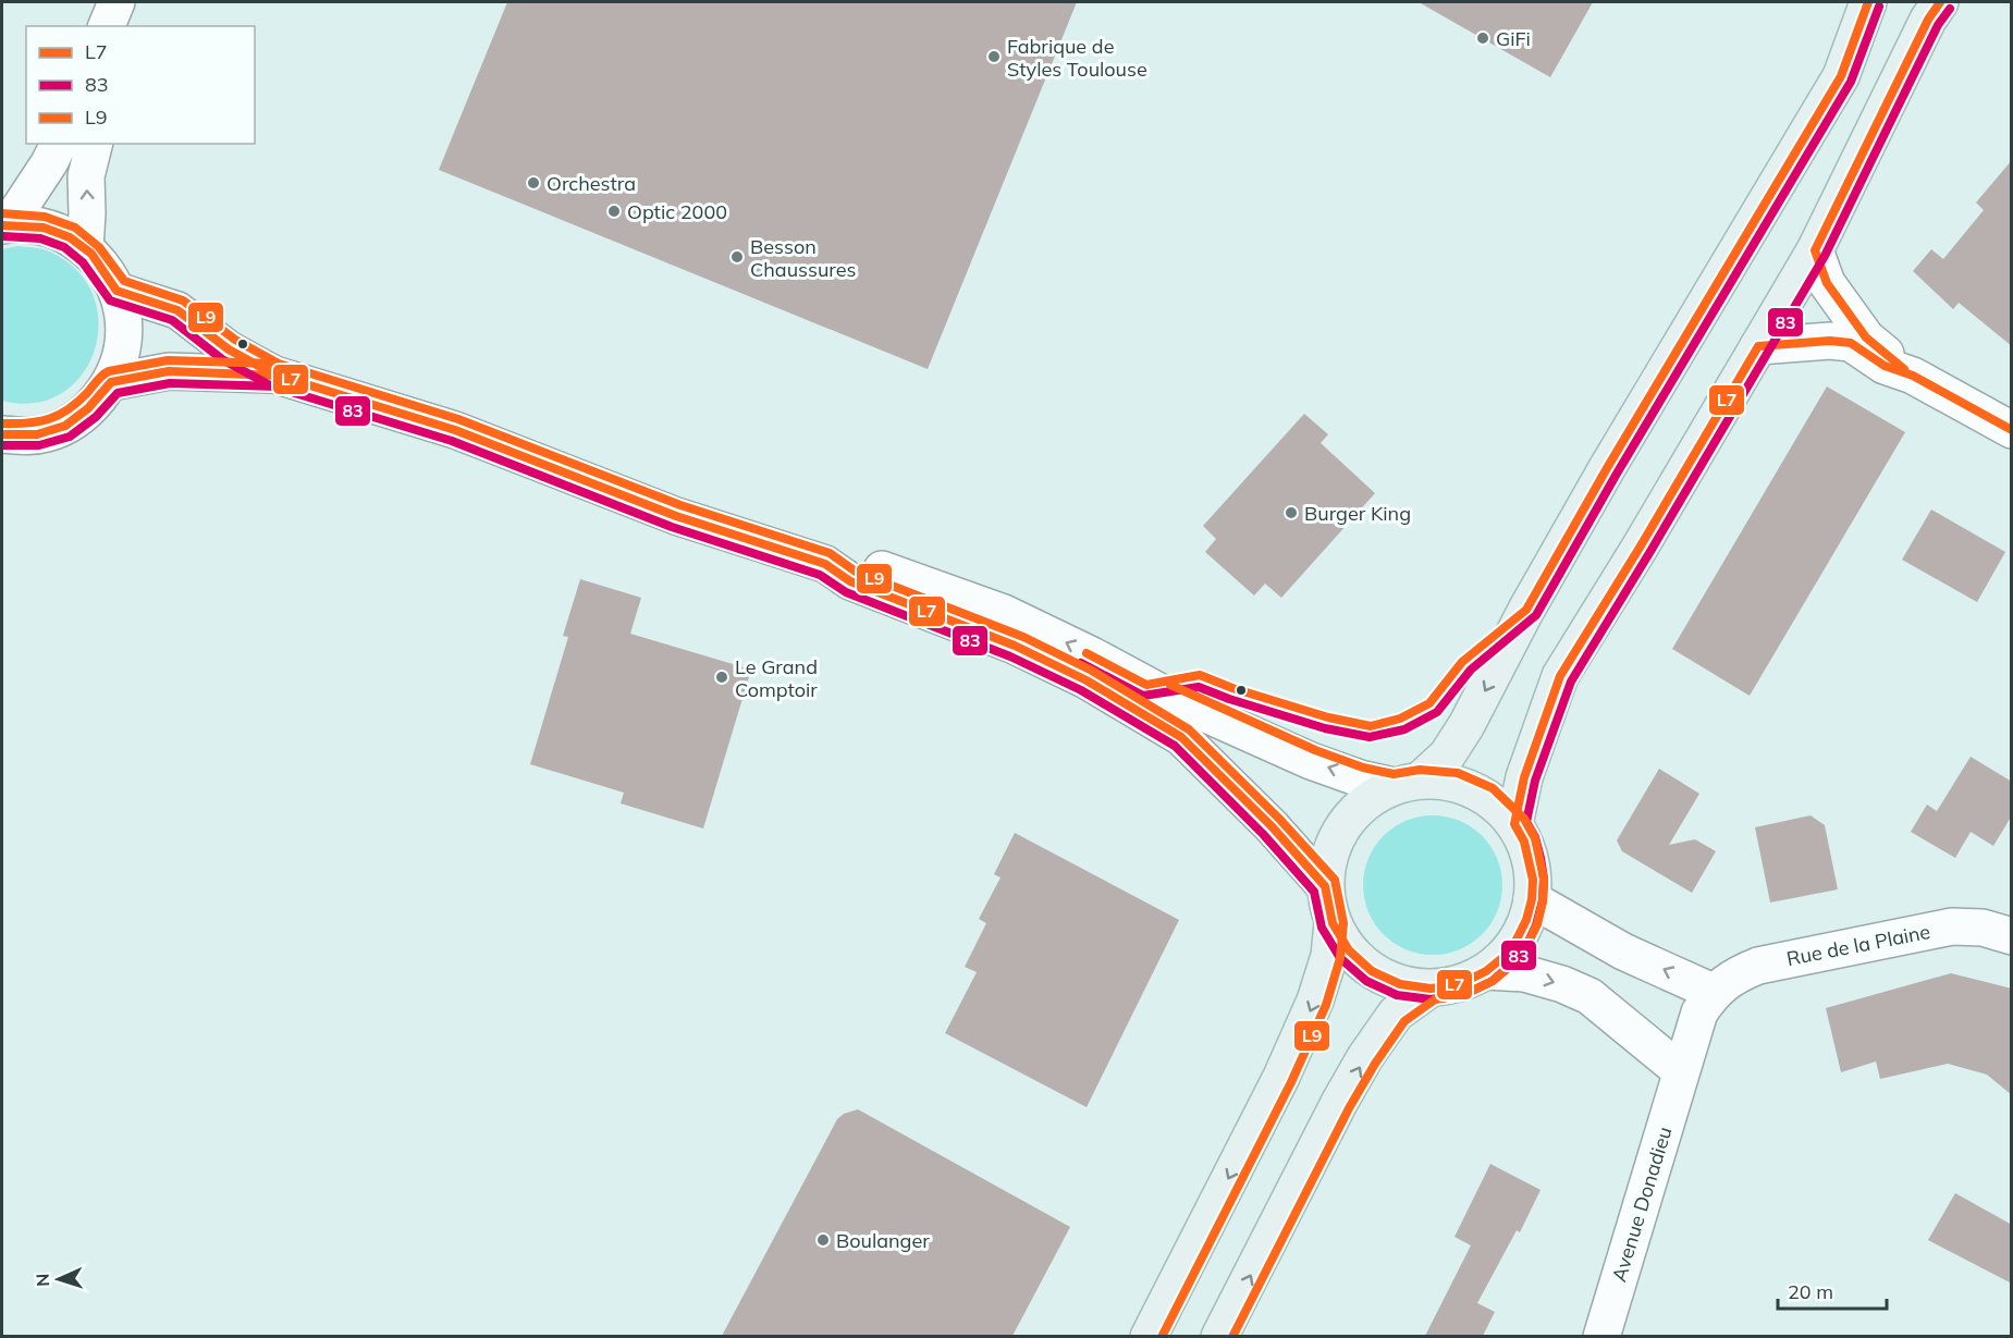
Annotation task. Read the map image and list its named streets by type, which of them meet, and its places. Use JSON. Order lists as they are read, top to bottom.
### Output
{
  "streets": {
    "street": ["Rue de la Plaine", "Avenue Donadieu"]
  },
  "crossings": [
    ["Rue de la Plaine", "Avenue Donadieu"]
  ],
  "places": [
    "GiFi",
    "Fabrique de Styles Toulouse",
    "Orchestra",
    "Optic 2000",
    "Besson Chaussures",
    "Burger King",
    "Le Grand Comptoir",
    "Boulanger"
  ],
  "lines": ["transit line L7", "transit line 83", "transit line L9"],
  "legend": ["L7", "83", "L9"],
  "scale_bar": "20 m",
  "north": "left"
}
